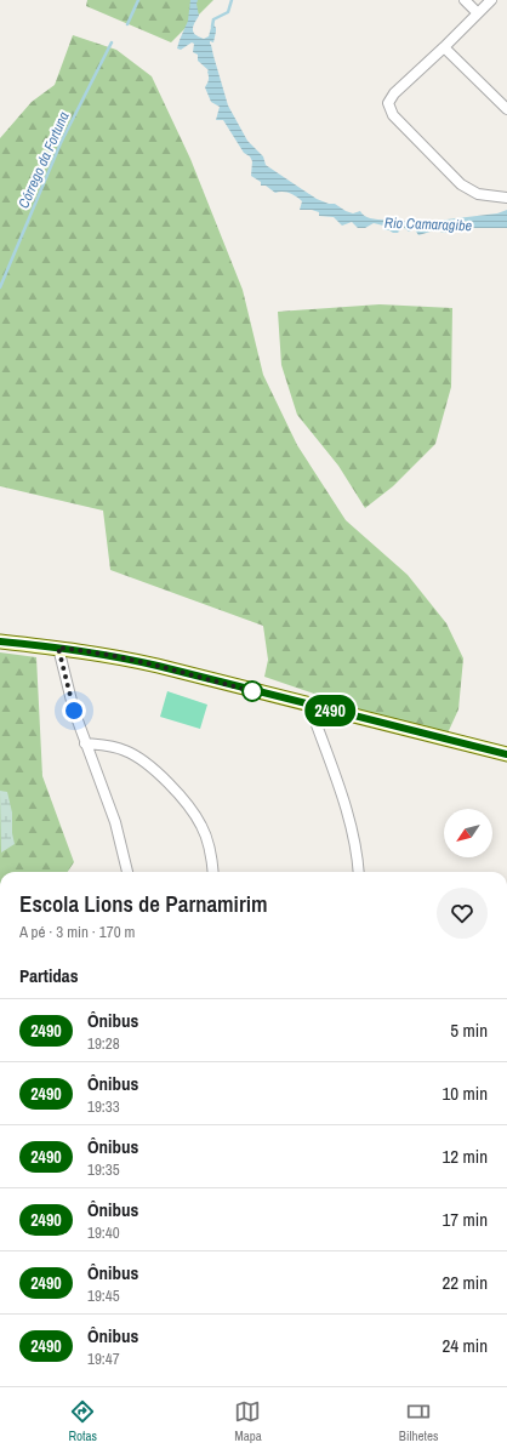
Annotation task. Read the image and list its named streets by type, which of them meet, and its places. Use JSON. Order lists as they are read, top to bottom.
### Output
{
  "water": ["Córrego da Fortuna", "Rio Camaragibe"],
  "lines": ["bus line 2490"],
  "north": "bottom left",
  "page": {
    "on_map": "2490",
    "heading": [
      ["Escola Lions de Parnamirim", "A pé · 3 min · 170 m"],
      "Partidas"
    ],
    "list": [
      {
        "mark": "2490",
        "name": "Ônibus",
        "note": "19:28",
        "value": "5 min"
      },
      {
        "mark": "2490",
        "name": "Ônibus",
        "note": "19:33",
        "value": "10 min"
      },
      {
        "mark": "2490",
        "name": "Ônibus",
        "note": "19:35",
        "value": "12 min"
      },
      {
        "mark": "2490",
        "name": "Ônibus",
        "note": "19:40",
        "value": "17 min"
      },
      {
        "mark": "2490",
        "name": "Ônibus",
        "note": "19:45",
        "value": "22 min"
      },
      {
        "mark": "2490",
        "name": "Ônibus",
        "note": "19:47",
        "value": "24 min"
      }
    ],
    "tabs": ["Rotas", "Mapa", "Bilhetes"]
  }
}
